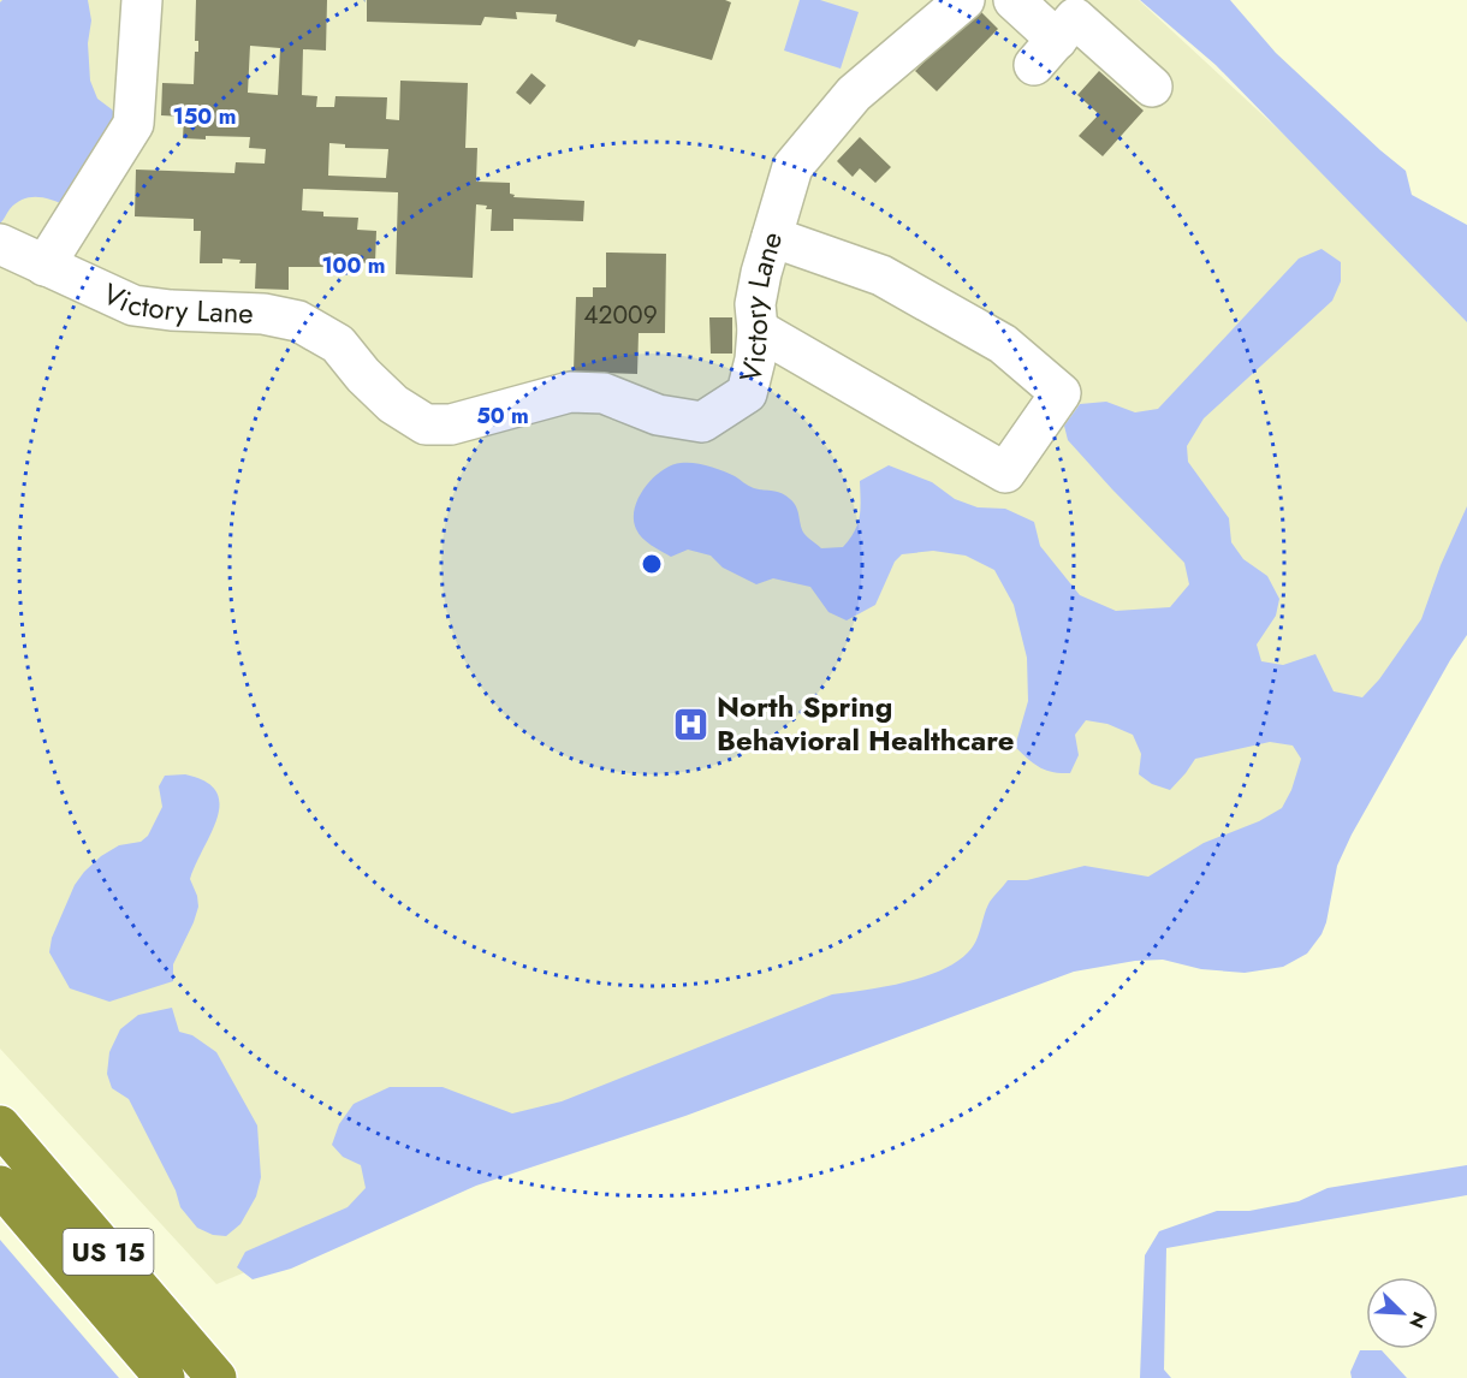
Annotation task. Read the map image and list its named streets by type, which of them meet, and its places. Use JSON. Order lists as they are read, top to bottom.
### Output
{
  "streets": {
    "highway": ["US 15"],
    "street": ["Victory Lane"]
  },
  "places": {
    "hospital": ["North Spring Behavioral Healthcare"]
  },
  "house_numbers": ["42009"],
  "north": "bottom right",
  "rings": ["150 m", "100 m", "50 m"]
}
